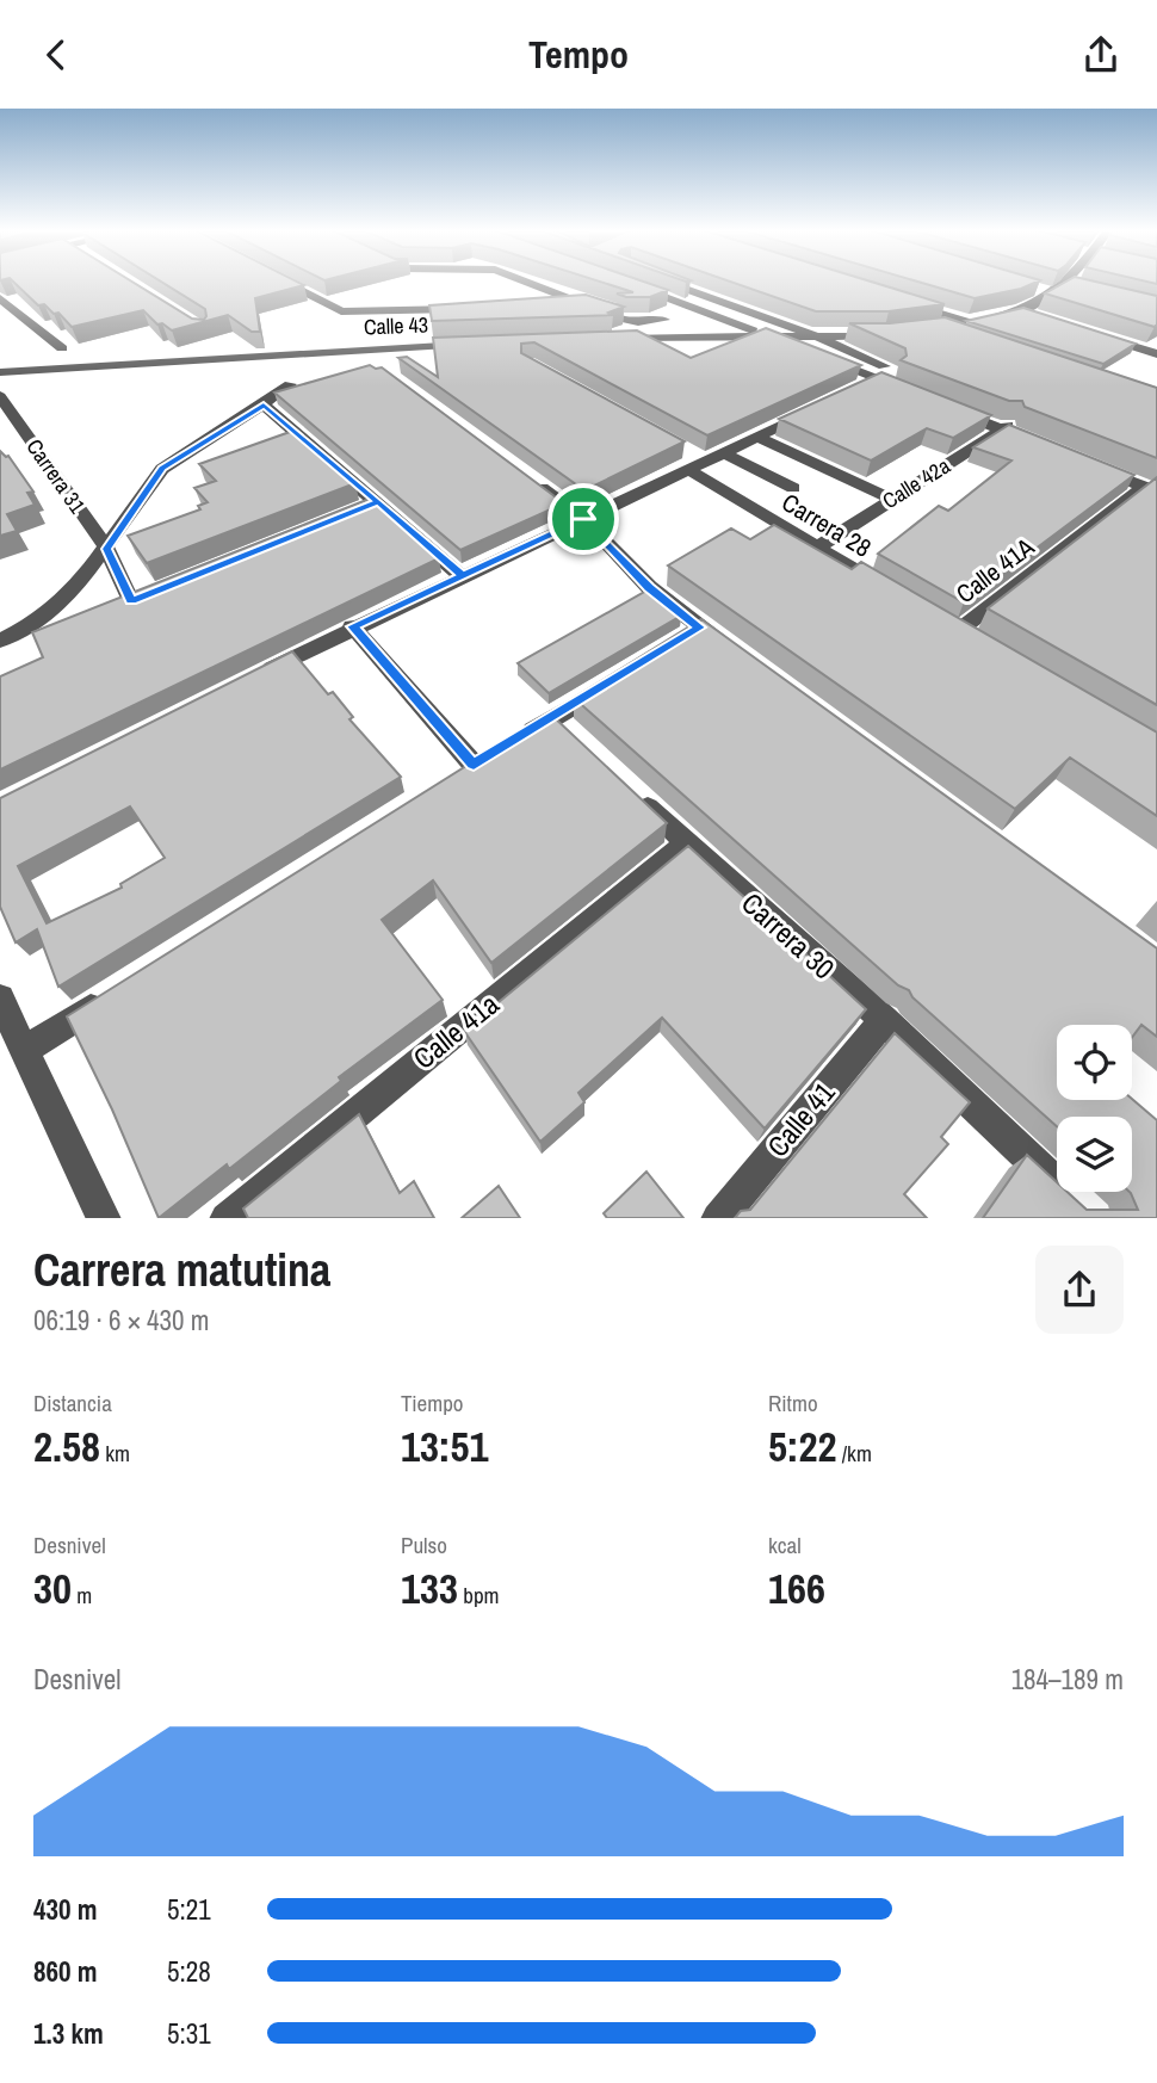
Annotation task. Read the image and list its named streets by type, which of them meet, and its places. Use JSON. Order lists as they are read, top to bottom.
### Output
{
  "streets": {
    "street": [
      "Calle 43",
      "Carrera 31",
      "Calle 42a",
      "Carrera 28",
      "Calle 41A",
      "Carrera 30",
      "Calle 41a",
      "Calle 41"
    ]
  },
  "crossings": [
    ["Calle 42a", "Carrera 28"],
    ["Carrera 30", "Calle 41a"],
    ["Carrera 30", "Calle 41"]
  ],
  "page": {
    "header": "Tempo",
    "heading": ["Carrera matutina", "06:19 · 6 × 430 m"],
    "stats": [
      ["Distancia", "2.58 km"],
      ["Tiempo", "13:51"],
      ["Ritmo", "5:22 /km"],
      ["Desnivel", "30 m"],
      ["Pulso", "133 bpm"],
      ["kcal", "166"]
    ],
    "chart": ["Desnivel", "184–189 m"],
    "list": [
      {
        "name": "430 m",
        "note": "5:21"
      },
      {
        "name": "860 m",
        "note": "5:28"
      },
      {
        "name": "1.3 km",
        "note": "5:31"
      }
    ]
  }
}
